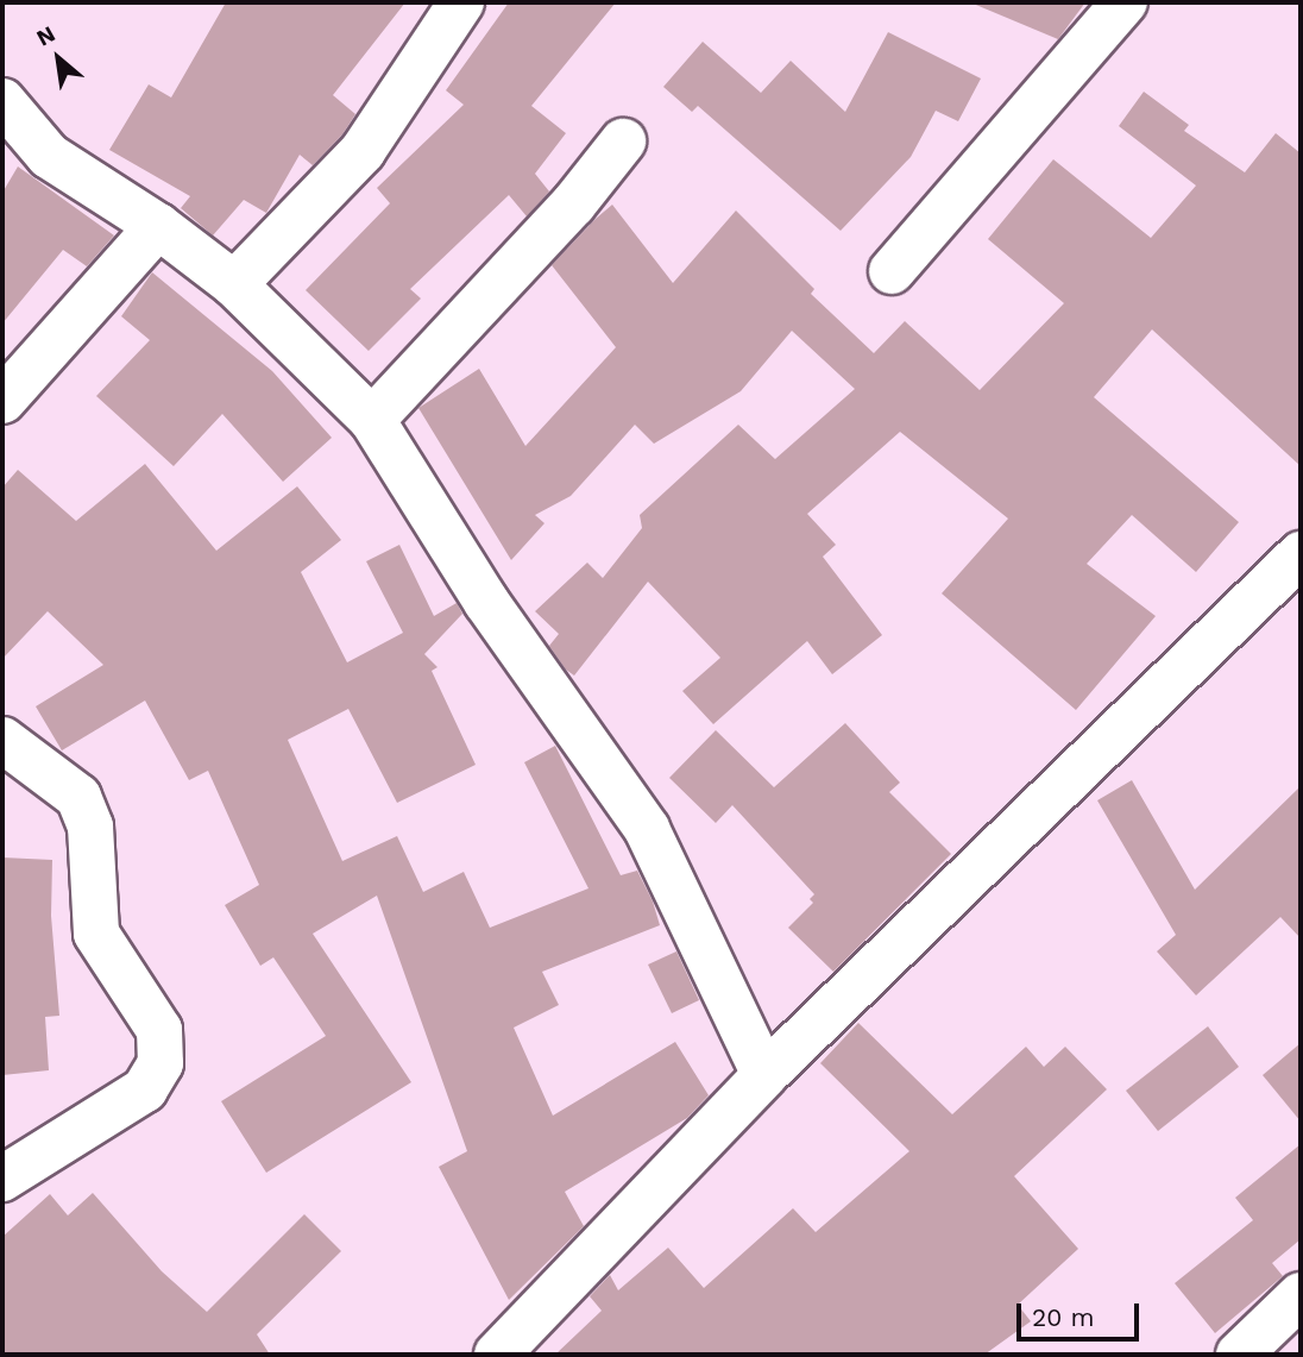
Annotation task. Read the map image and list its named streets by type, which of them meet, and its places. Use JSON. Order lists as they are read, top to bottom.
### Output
{
  "scale_bar": "20 m",
  "north": "top left"
}
